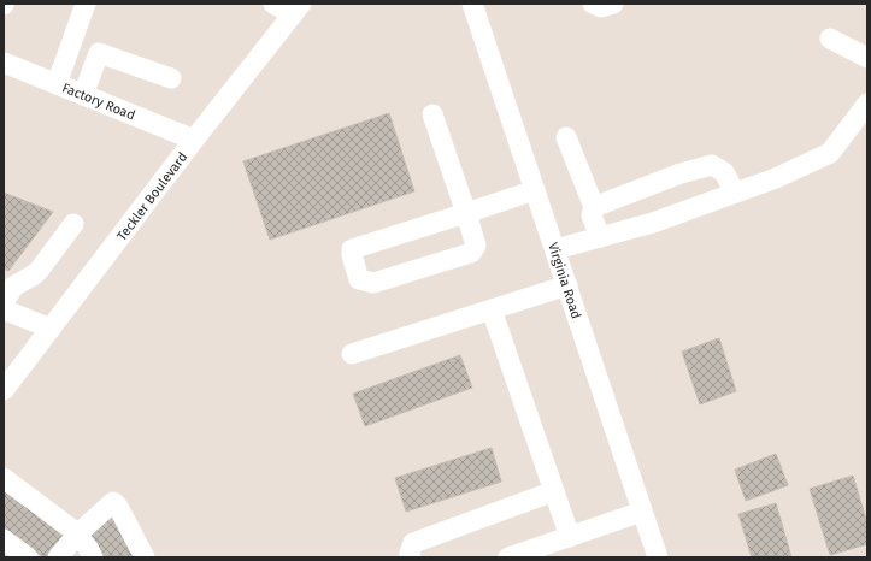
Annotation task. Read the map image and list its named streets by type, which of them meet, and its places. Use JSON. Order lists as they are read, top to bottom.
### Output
{
  "streets": {
    "street": ["Factory Road", "Teckler Boulevard", "Virginia Road"]
  },
  "crossings": [
    ["Factory Road", "Teckler Boulevard"]
  ]
}
